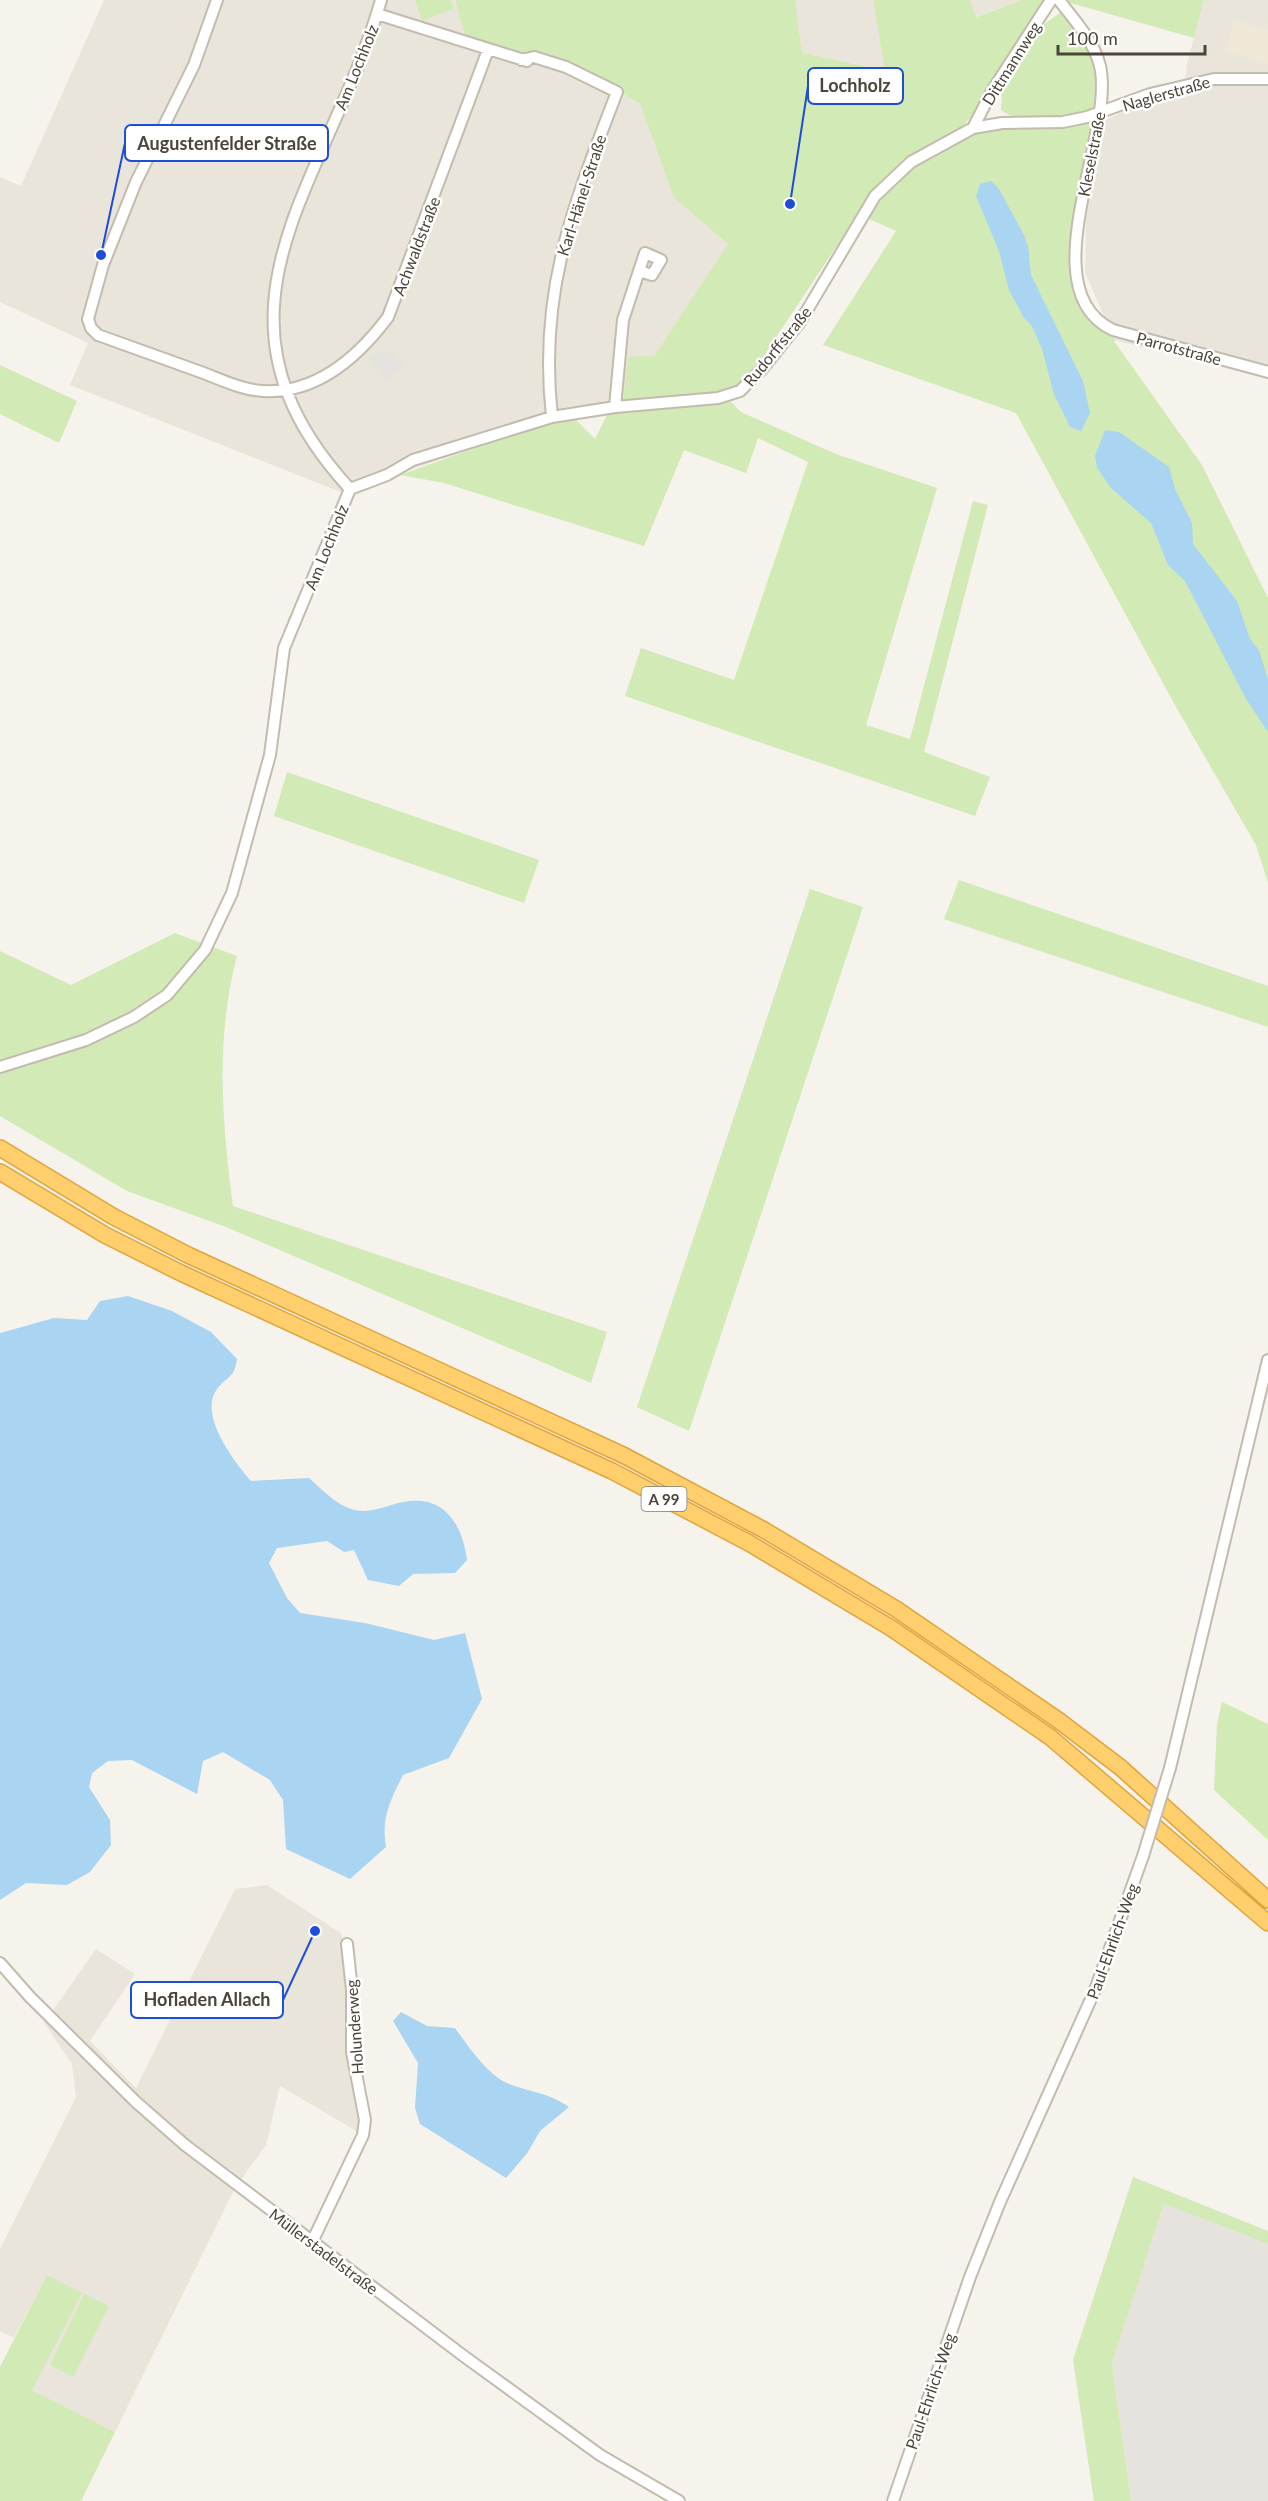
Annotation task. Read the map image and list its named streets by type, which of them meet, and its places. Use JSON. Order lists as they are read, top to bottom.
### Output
{
  "streets": {
    "highway": ["A 99"],
    "street": [
      "Dittmannweg",
      "Am Lochholz",
      "Naglerstraße",
      "Kleselstraße",
      "Karl-Hänel-Straße",
      "Achwaldstraße",
      "Rudorffstraße",
      "Parrotstraße",
      "Paul-Ehrlich-Weg",
      "Holunderweg",
      "Müllerstadelstraße"
    ]
  },
  "crossings": [
    ["Dittmannweg", "Rudorffstraße"],
    ["Am Lochholz", "Karl-Hänel-Straße"],
    ["Am Lochholz", "Achwaldstraße"],
    ["Am Lochholz", "Rudorffstraße"],
    ["Naglerstraße", "Kleselstraße"],
    ["Naglerstraße", "Rudorffstraße"],
    ["Kleselstraße", "Rudorffstraße"],
    ["Kleselstraße", "Parrotstraße"],
    ["Karl-Hänel-Straße", "Achwaldstraße"],
    ["Karl-Hänel-Straße", "Rudorffstraße"],
    ["Holunderweg", "Müllerstadelstraße"]
  ],
  "places": ["Lochholz", "Augustenfelder Straße", "Hofladen Allach"],
  "scale_bar": "100 m"
}
